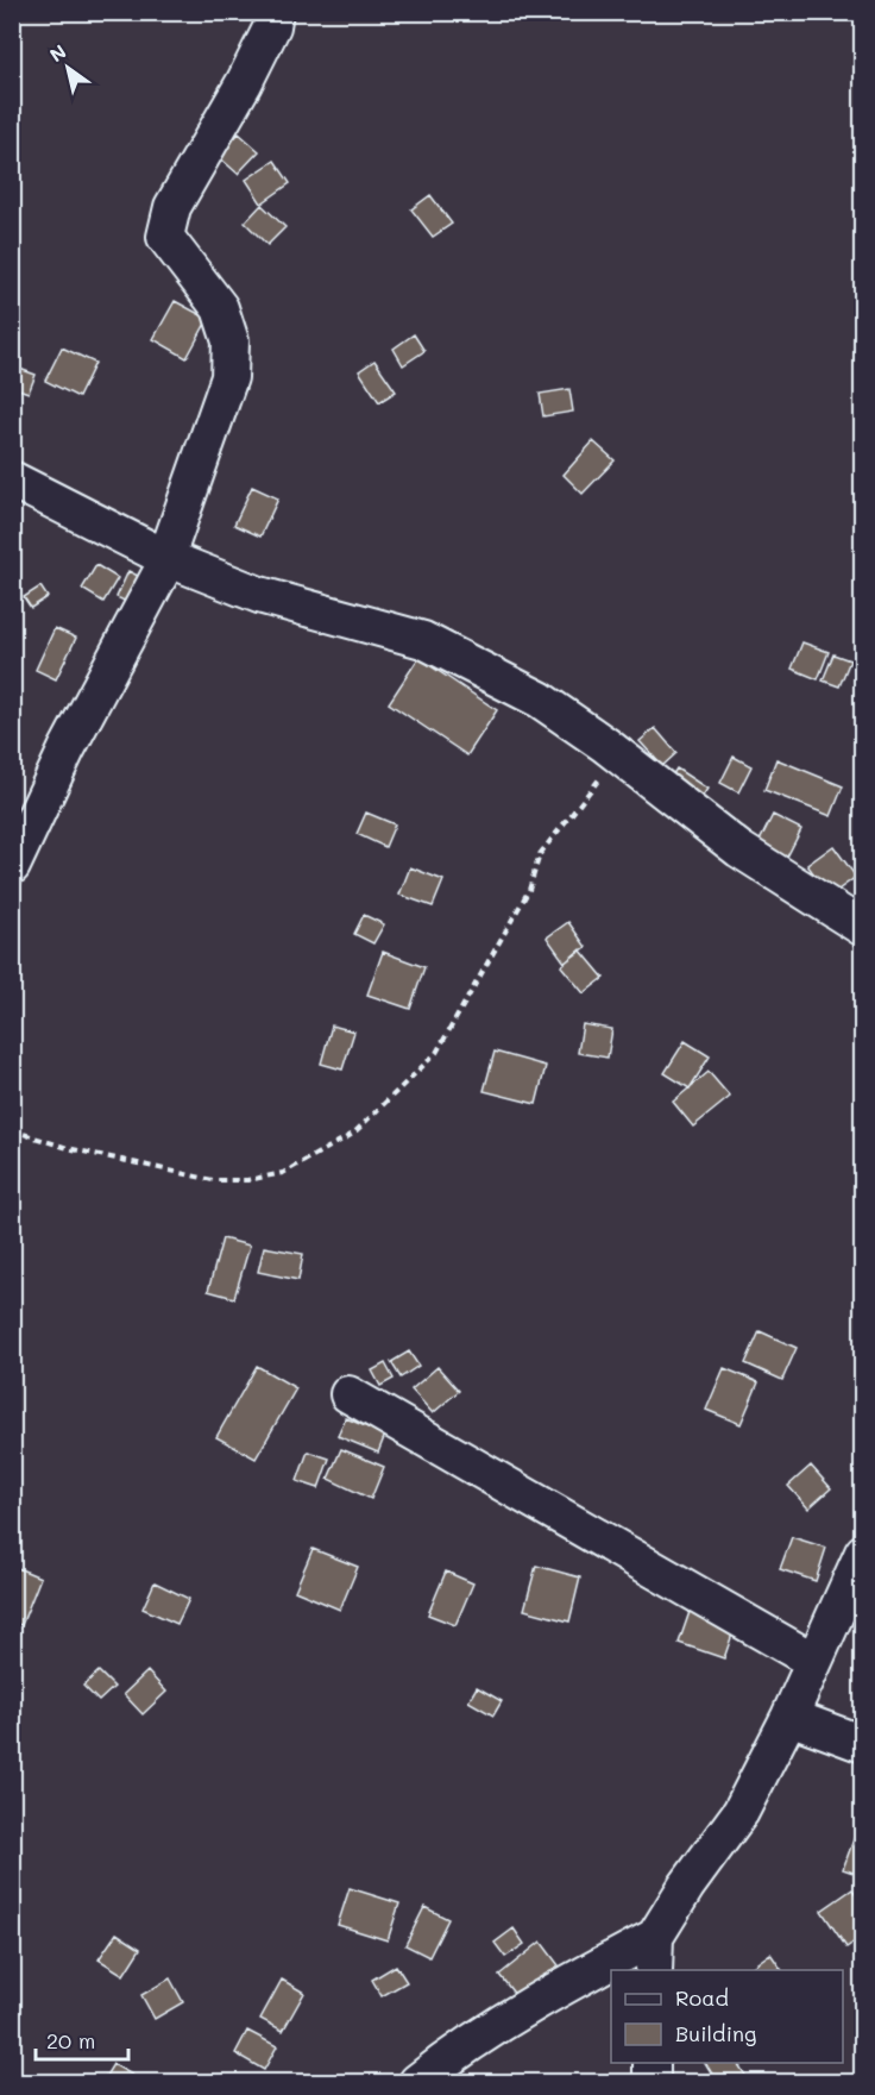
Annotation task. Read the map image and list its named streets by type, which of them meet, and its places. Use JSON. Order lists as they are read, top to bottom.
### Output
{
  "legend": ["Road", "Building"],
  "scale_bar": "20 m",
  "north": "top left"
}
